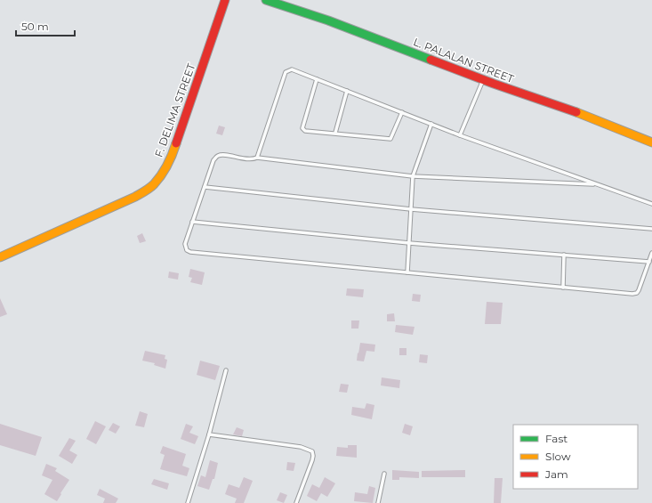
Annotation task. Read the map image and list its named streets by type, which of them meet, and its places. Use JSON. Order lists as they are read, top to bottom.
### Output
{
  "streets": {
    "street": ["L. PALALAN STREET", "F. DELIMA STREET"]
  },
  "legend": ["Fast", "Slow", "Jam"],
  "scale_bar": "50 m"
}
